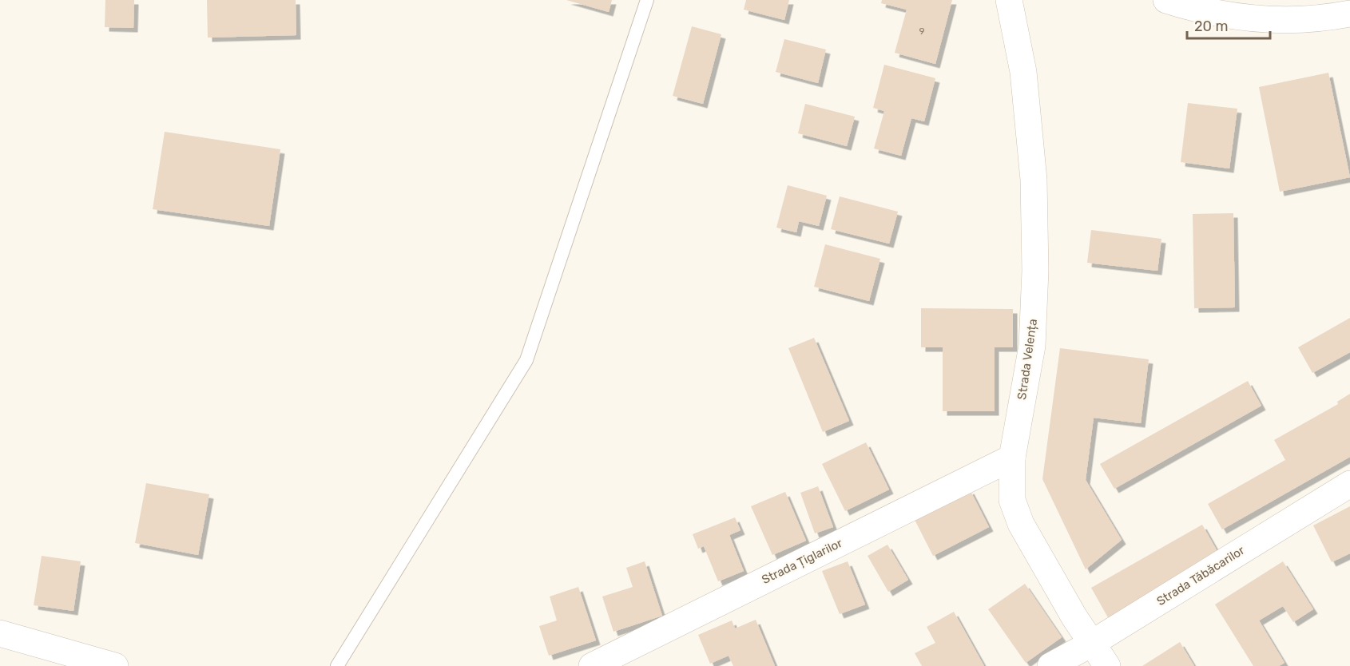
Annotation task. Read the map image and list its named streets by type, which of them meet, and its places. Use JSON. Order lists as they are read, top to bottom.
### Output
{
  "streets": {
    "street": ["Strada Velența", "Strada Țiglarilor", "Strada Tăbăcarilor"]
  },
  "crossings": [
    ["Strada Velența", "Strada Țiglarilor"],
    ["Strada Velența", "Strada Tăbăcarilor"]
  ],
  "house_numbers": ["9"],
  "scale_bar": "20 m"
}
